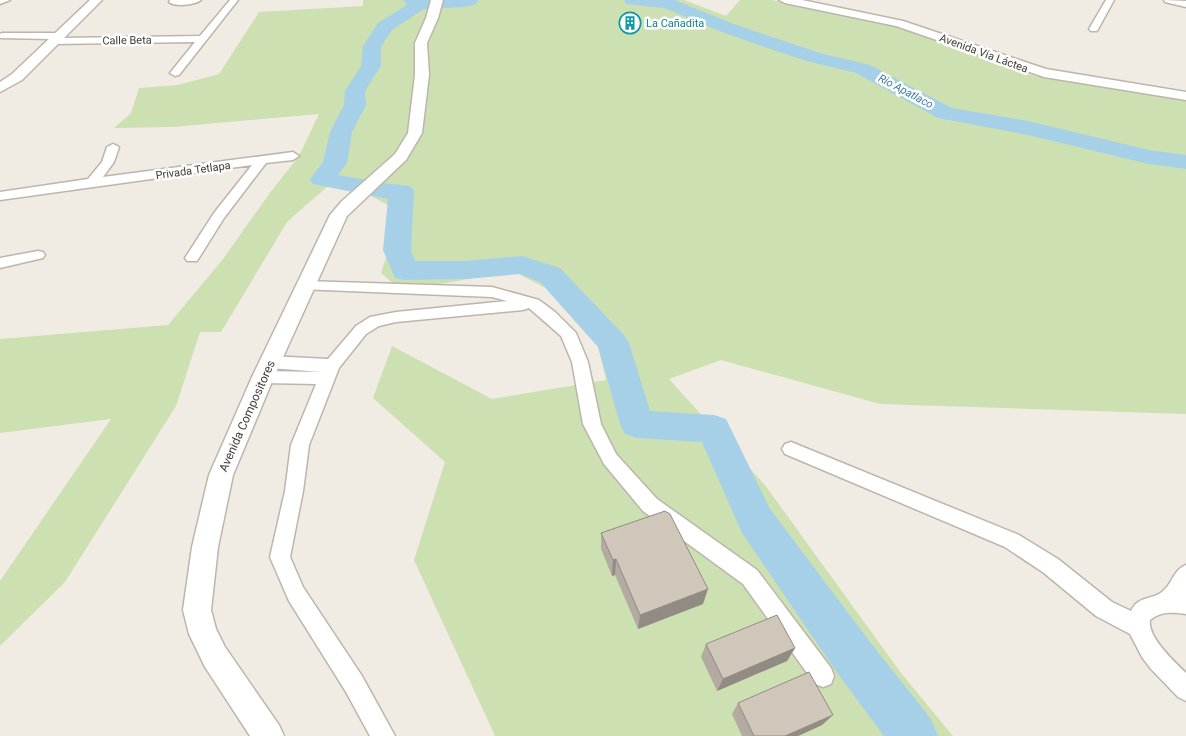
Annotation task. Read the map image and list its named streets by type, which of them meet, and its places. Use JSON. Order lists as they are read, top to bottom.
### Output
{
  "streets": {
    "street": [
      "Calle Beta",
      "Avenida Vía Láctea",
      "Privada Tetlapa",
      "Avenida Compositores"
    ]
  },
  "water": ["Rio Apatlaco"],
  "places": {
    "building": ["La Cañadita"]
  }
}
